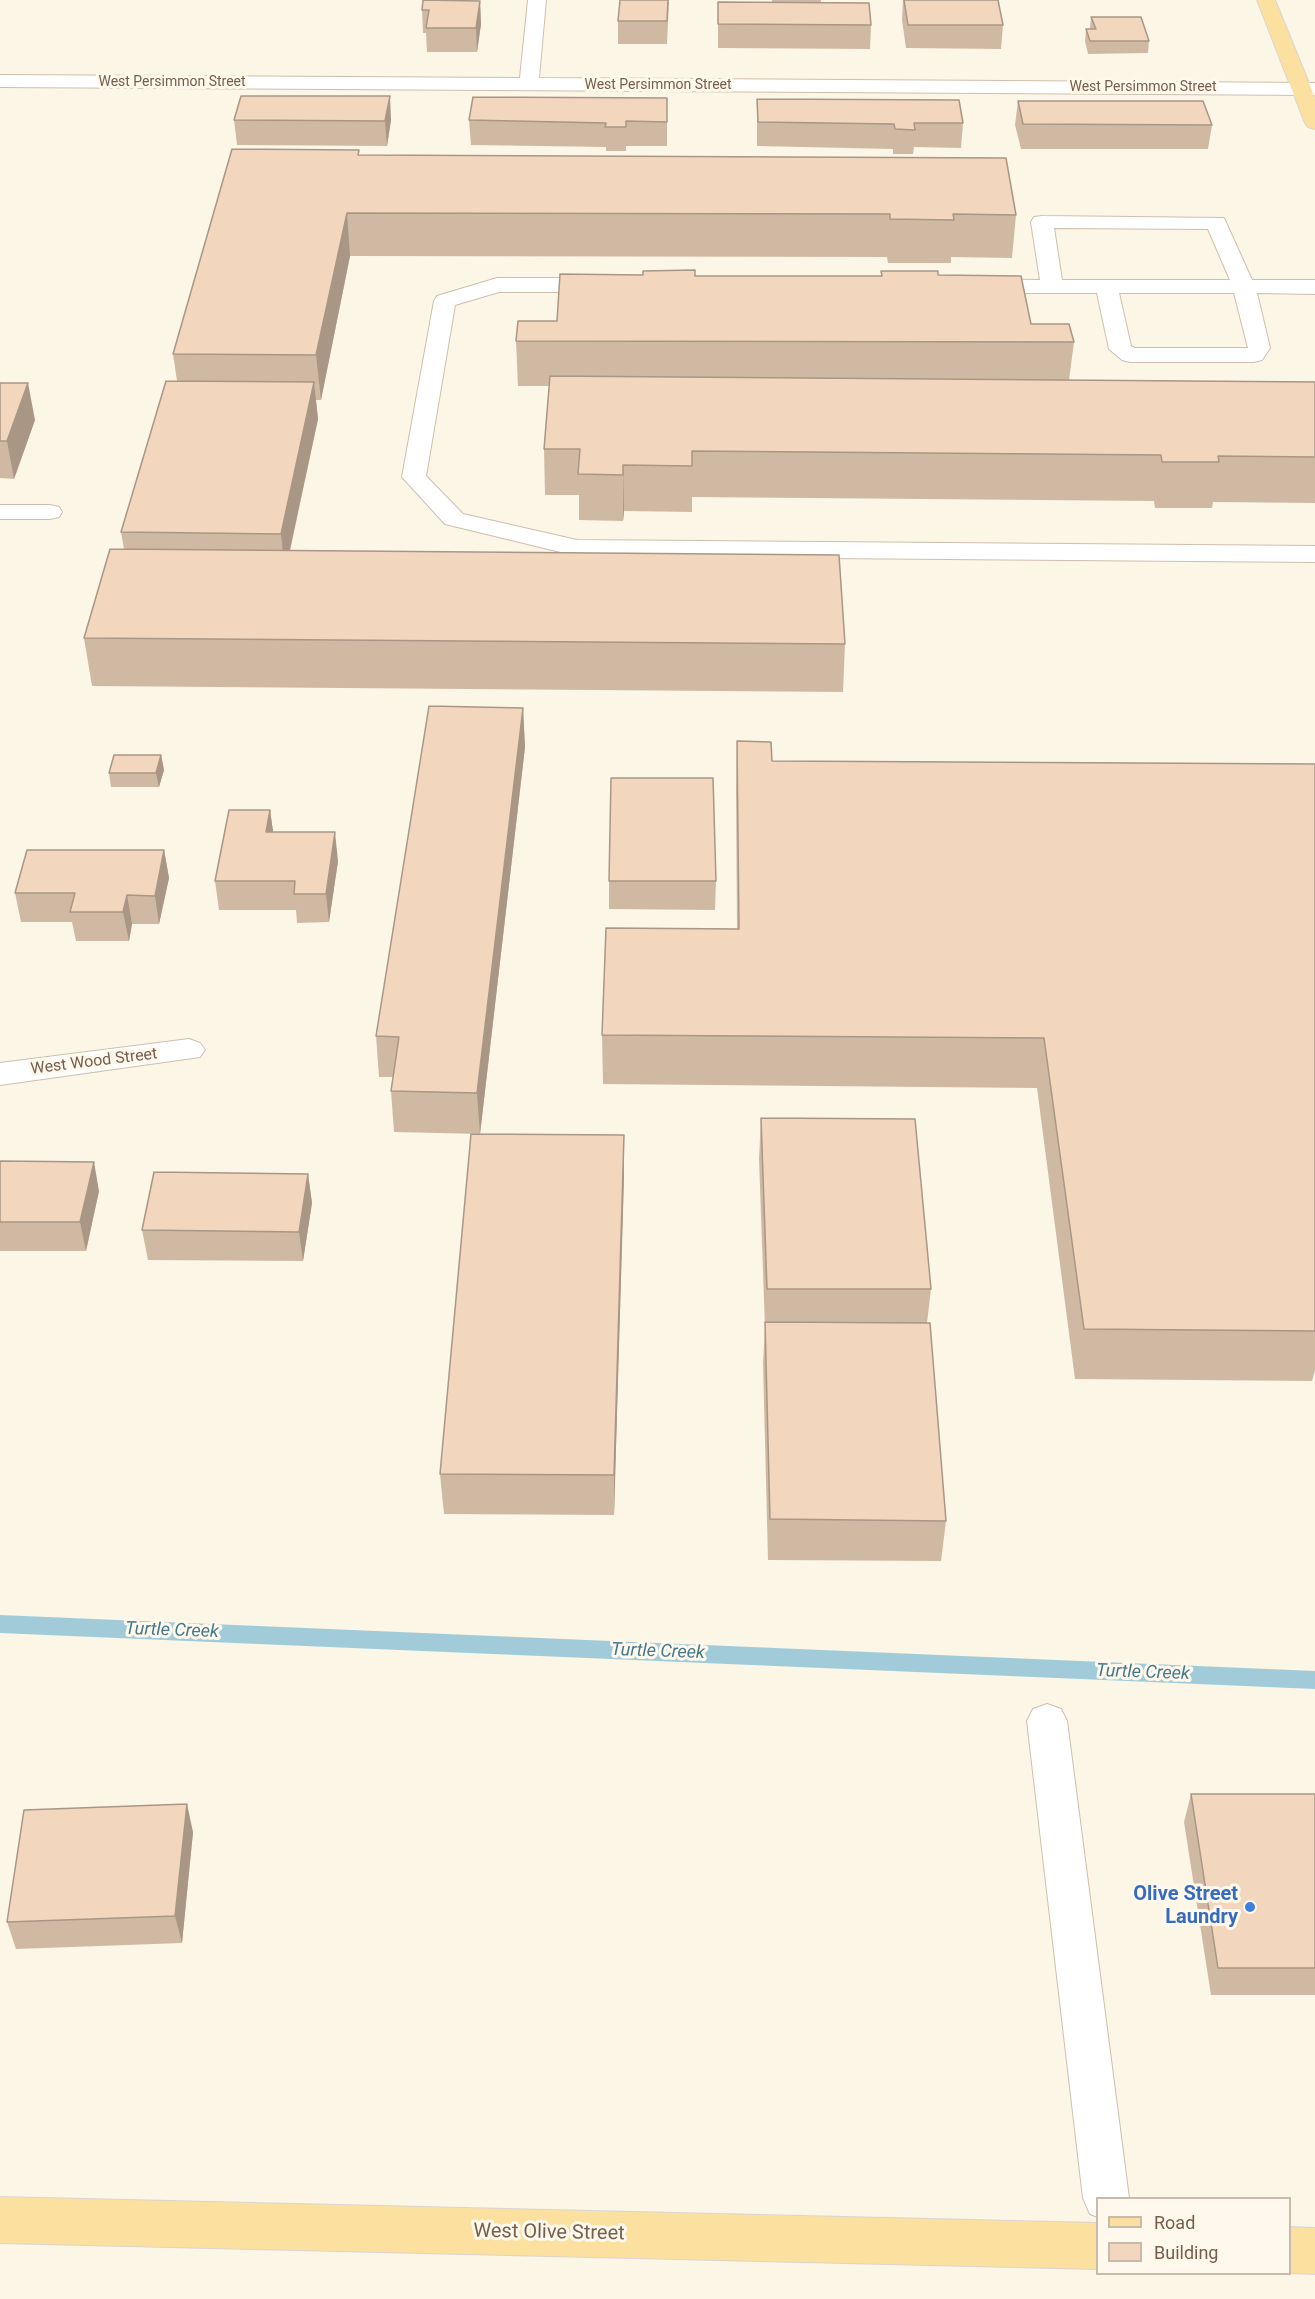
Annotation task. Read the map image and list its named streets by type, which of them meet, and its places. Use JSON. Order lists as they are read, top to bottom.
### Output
{
  "streets": {
    "main road": ["West Olive Street"],
    "street": ["West Persimmon Street", "West Wood Street"]
  },
  "water": ["Turtle Creek"],
  "places": ["Olive Street Laundry"],
  "legend": ["Road", "Building"]
}
